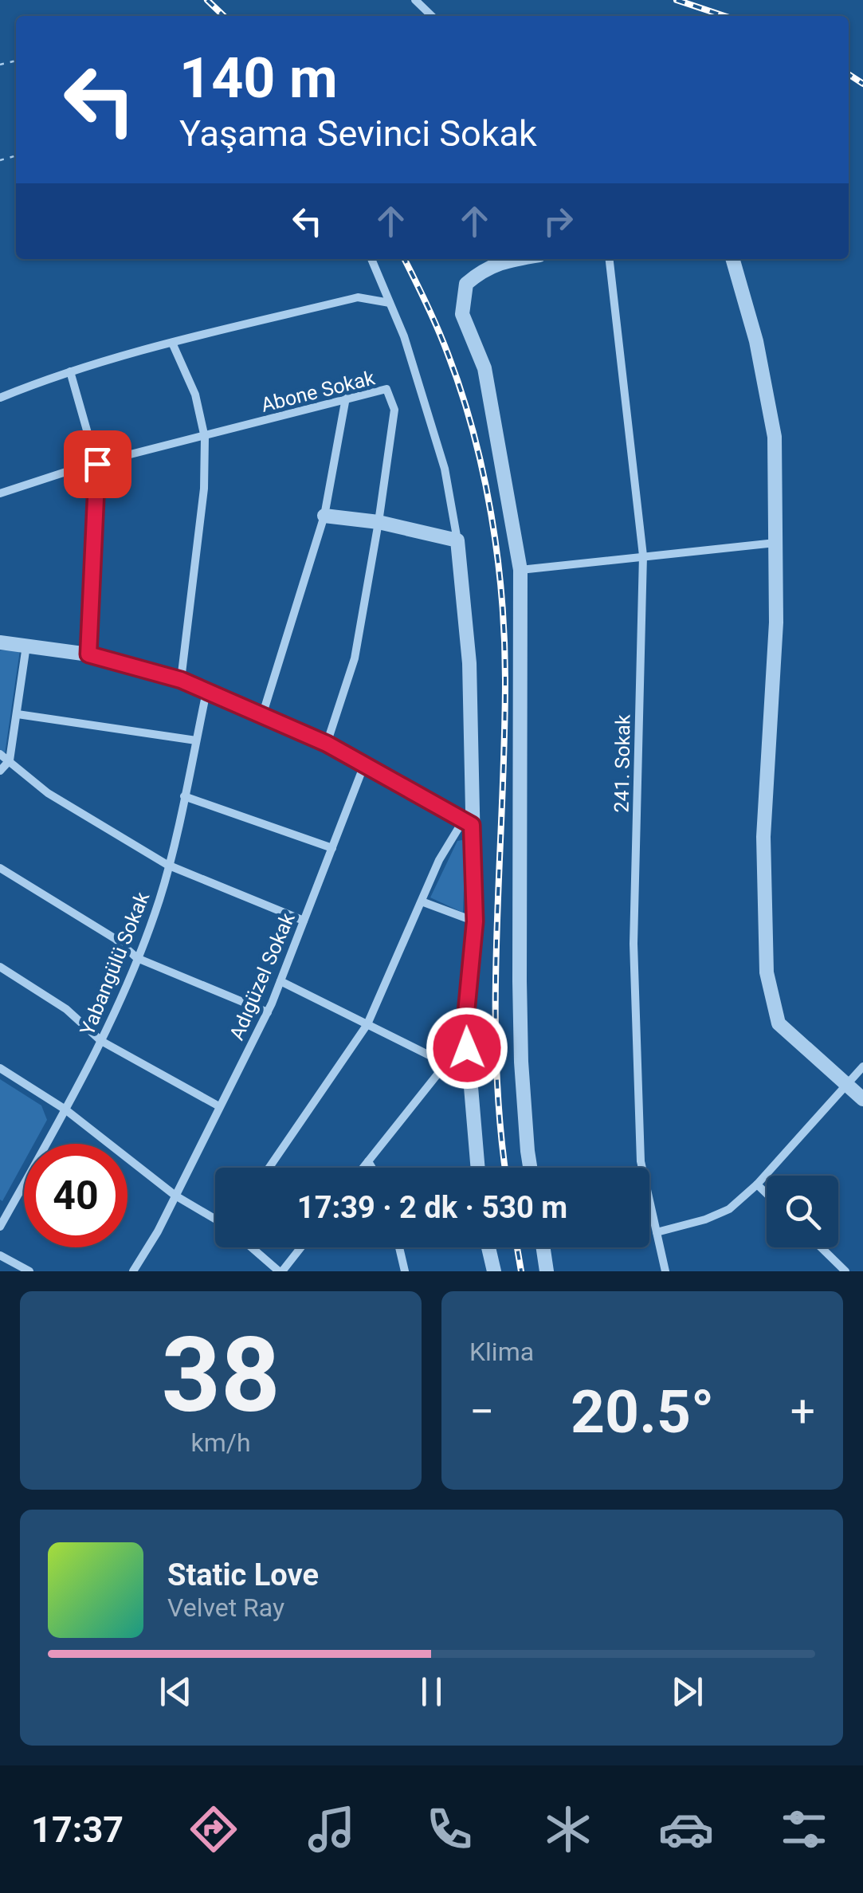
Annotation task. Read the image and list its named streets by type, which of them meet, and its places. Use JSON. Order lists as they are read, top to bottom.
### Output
{
  "streets": {
    "street": [
      "Abone Sokak",
      "241. Sokak",
      "Yabangülü Sokak",
      "Adıgüzel Sokak"
    ]
  },
  "page": {
    "turn": ["140 m", "Yaşama Sevinci Sokak"],
    "limit": "40",
    "trip": "17:39 · 2 dk · 530 m",
    "tile": [
      ["38", "km/h"],
      "Klima"
    ],
    "heat": ["−", "20.5°", "+"],
    "song": ["Static Love", "Velvet Ray"],
    "tabs": "17:37"
  }
}
